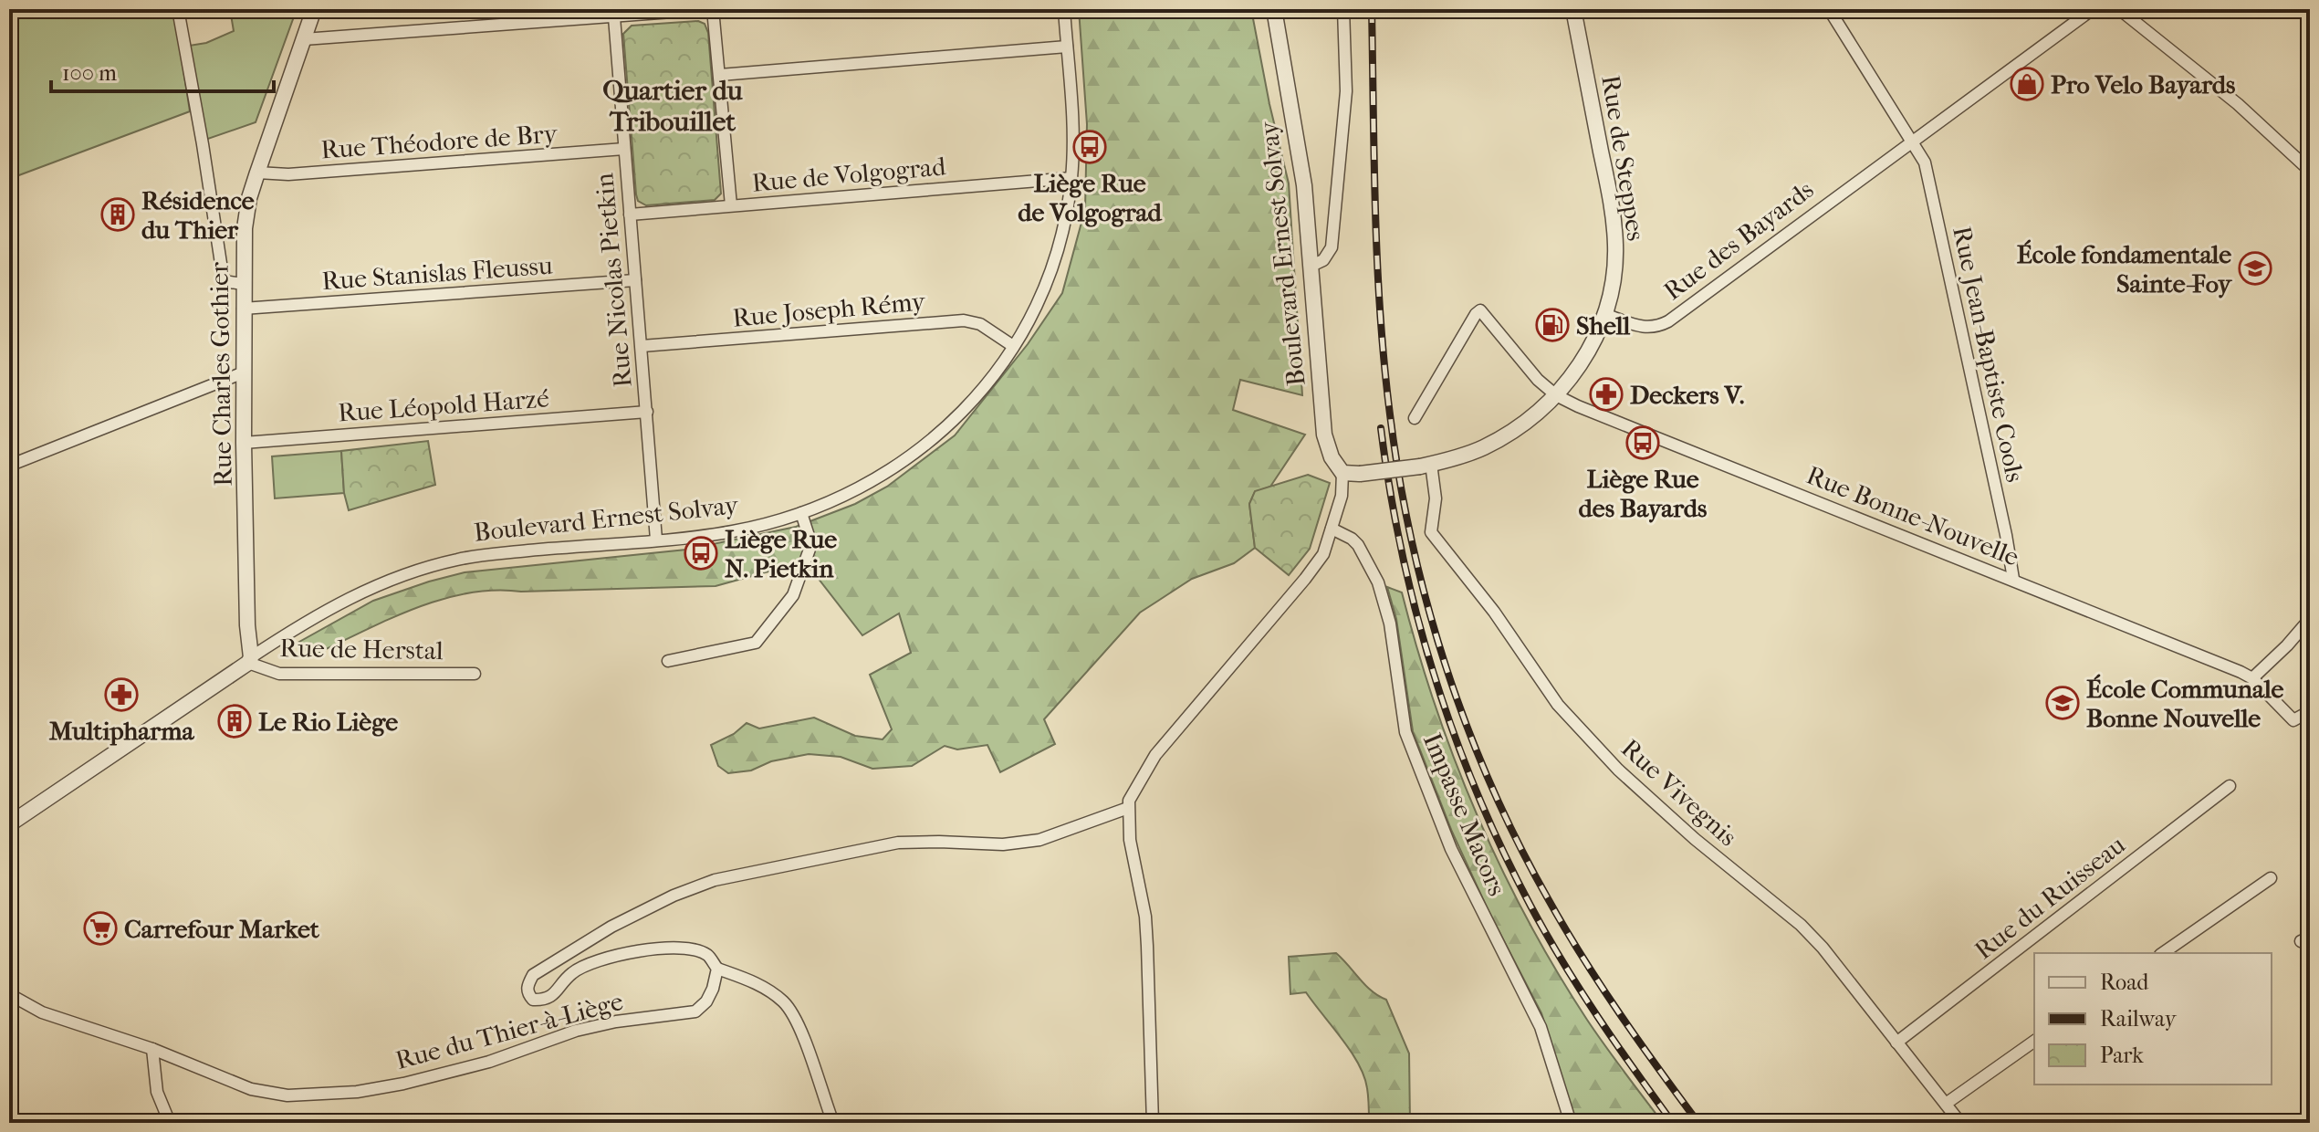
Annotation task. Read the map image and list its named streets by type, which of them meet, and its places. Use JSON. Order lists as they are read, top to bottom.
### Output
{
  "streets": {
    "street": [
      "Rue Théodore de Bry",
      "Rue de Steppes",
      "Rue de Volgograd",
      "Rue des Bayards",
      "Boulevard Ernest Solvay",
      "Rue Stanislas Fleussu",
      "Rue Nicolas Pietkin",
      "Rue Joseph Rémy",
      "Rue Jean-Baptiste Cools",
      "Rue Charles Gothier",
      "Rue Léopold Harzé",
      "Rue Bonne-Nouvelle",
      "Rue de Herstal",
      "Rue Vivegnis",
      "Impasse Macors",
      "Rue du Ruisseau",
      "Rue du Thier-à-Liège"
    ]
  },
  "crossings": [
    ["Rue Théodore de Bry", "Rue Nicolas Pietkin"],
    ["Rue Théodore de Bry", "Rue Charles Gothier"],
    ["Rue de Steppes", "Rue des Bayards"],
    ["Rue de Volgograd", "Boulevard Ernest Solvay"],
    ["Rue de Volgograd", "Rue Nicolas Pietkin"],
    ["Rue des Bayards", "Rue Jean-Baptiste Cools"],
    ["Boulevard Ernest Solvay", "Rue Nicolas Pietkin"],
    ["Boulevard Ernest Solvay", "Rue Joseph Rémy"],
    ["Boulevard Ernest Solvay", "Rue Charles Gothier"],
    ["Boulevard Ernest Solvay", "Rue de Herstal"],
    ["Rue Stanislas Fleussu", "Rue Nicolas Pietkin"],
    ["Rue Stanislas Fleussu", "Rue Charles Gothier"],
    ["Rue Nicolas Pietkin", "Rue Joseph Rémy"],
    ["Rue Nicolas Pietkin", "Rue Léopold Harzé"],
    ["Rue Jean-Baptiste Cools", "Rue Bonne-Nouvelle"],
    ["Rue Charles Gothier", "Rue Léopold Harzé"],
    ["Rue Charles Gothier", "Rue de Herstal"],
    ["Rue Vivegnis", "Rue du Ruisseau"]
  ],
  "districts": ["Quartier du Tribouillet"],
  "places": {
    "shop": ["Pro Velo Bayards"],
    "bus stop": ["Liège Rue de Volgograd", "Liège Rue des Bayards", "Liège Rue N. Pietkin"],
    "building": ["Résidence du Thier", "Le Rio Liège"],
    "school or university": ["École fondamentale Sainte-Foy", "École Communale Bonne Nouvelle"],
    "fuel station": ["Shell"],
    "pharmacy": ["Deckers V.", "Multipharma"],
    "supermarket": ["Carrefour Market"]
  },
  "legend": ["Road", "Railway", "Park"],
  "scale_bar": "100 m"
}
